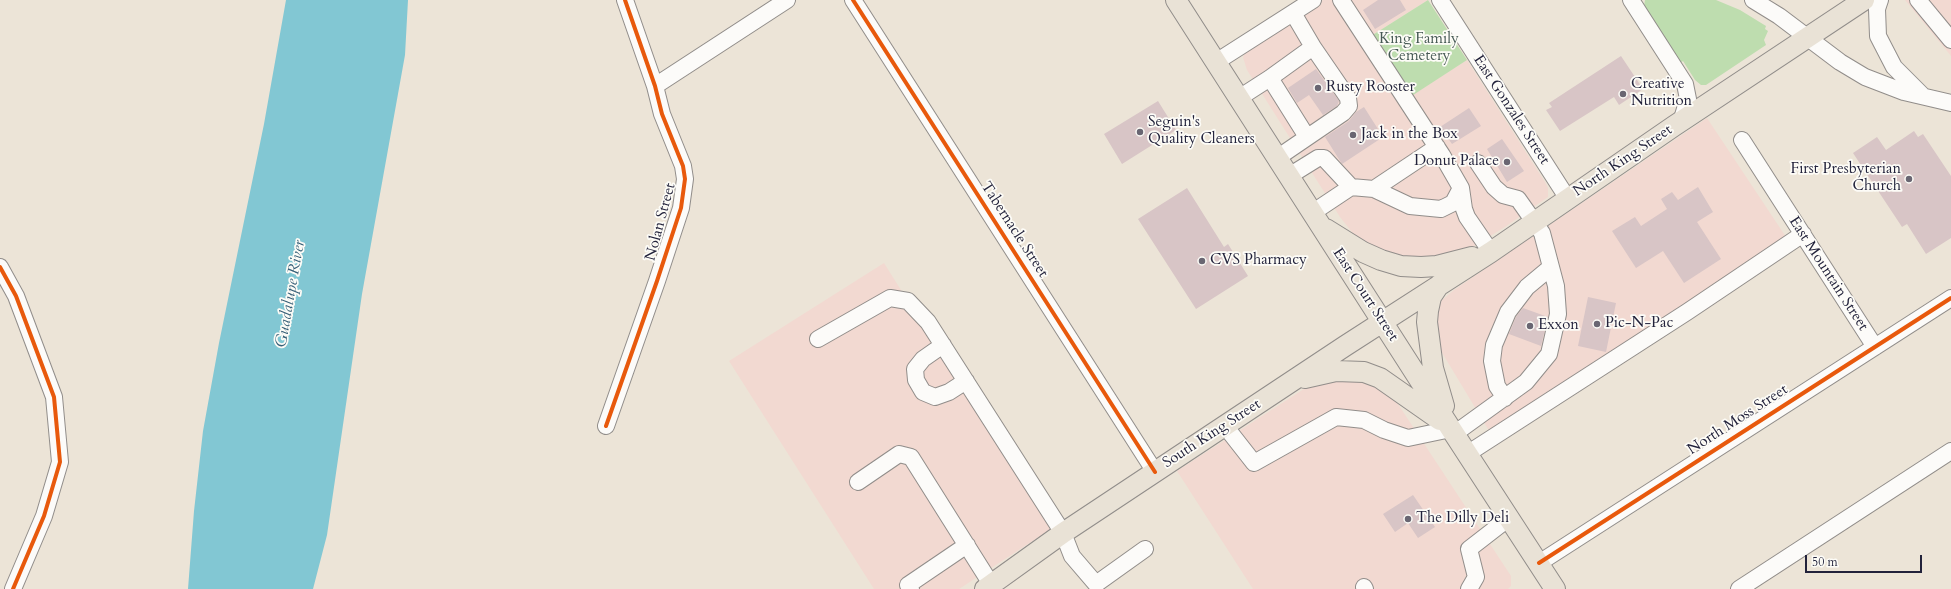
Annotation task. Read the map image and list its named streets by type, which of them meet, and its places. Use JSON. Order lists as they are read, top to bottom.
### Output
{
  "streets": {
    "main road": ["North King Street", "East Court Street", "South King Street"],
    "street": [
      "East Gonzales Street",
      "Nolan Street",
      "Tabernacle Street",
      "East Mountain Street",
      "North Moss Street"
    ]
  },
  "crossings": [
    ["East Gonzales Street", "North King Street"],
    ["North King Street", "East Court Street"],
    ["North King Street", "South King Street"],
    ["Tabernacle Street", "South King Street"],
    ["East Mountain Street", "North Moss Street"],
    ["East Court Street", "North Moss Street"],
    ["East Court Street", "South King Street"]
  ],
  "water": ["Guadalupe River"],
  "parks": ["King Family Cemetery"],
  "places": [
    "Rusty Rooster",
    "Creative Nutrition",
    "Seguin's Quality Cleaners",
    "Jack in the Box",
    "Donut Palace",
    "First Presbyterian Church",
    "CVS Pharmacy",
    "Pic-N-Pac",
    "Exxon",
    "The Dilly Deli"
  ],
  "scale_bar": "50 m"
}
